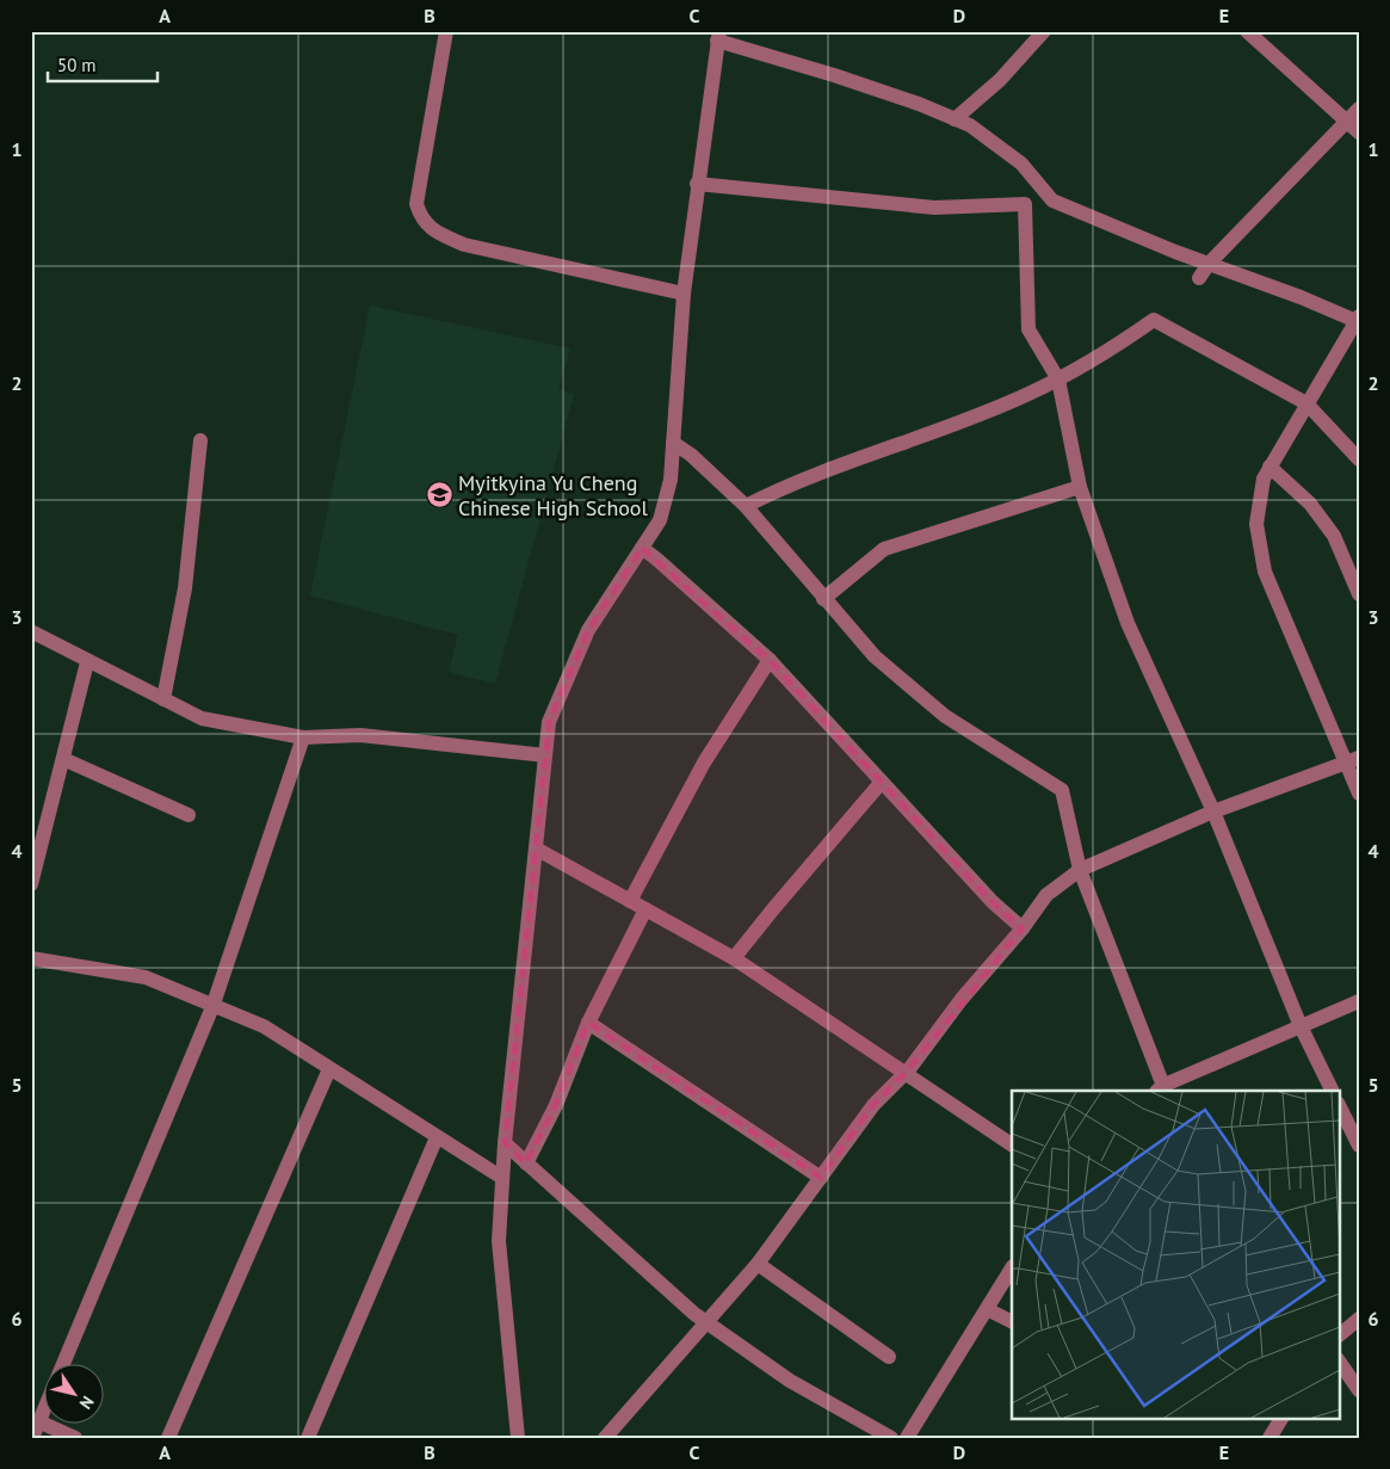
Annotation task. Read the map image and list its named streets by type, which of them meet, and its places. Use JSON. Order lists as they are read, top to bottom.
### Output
{
  "places": {
    "school or university": ["Myitkyina Yu Cheng Chinese High School"]
  },
  "scale_bar": "50 m",
  "north": "bottom right",
  "grid": {
    "columns": [
      "A",
      "B",
      "C",
      "D",
      "E"
    ],
    "rows": [
      "1",
      "2",
      "3",
      "4",
      "5",
      "6"
    ]
  }
}
